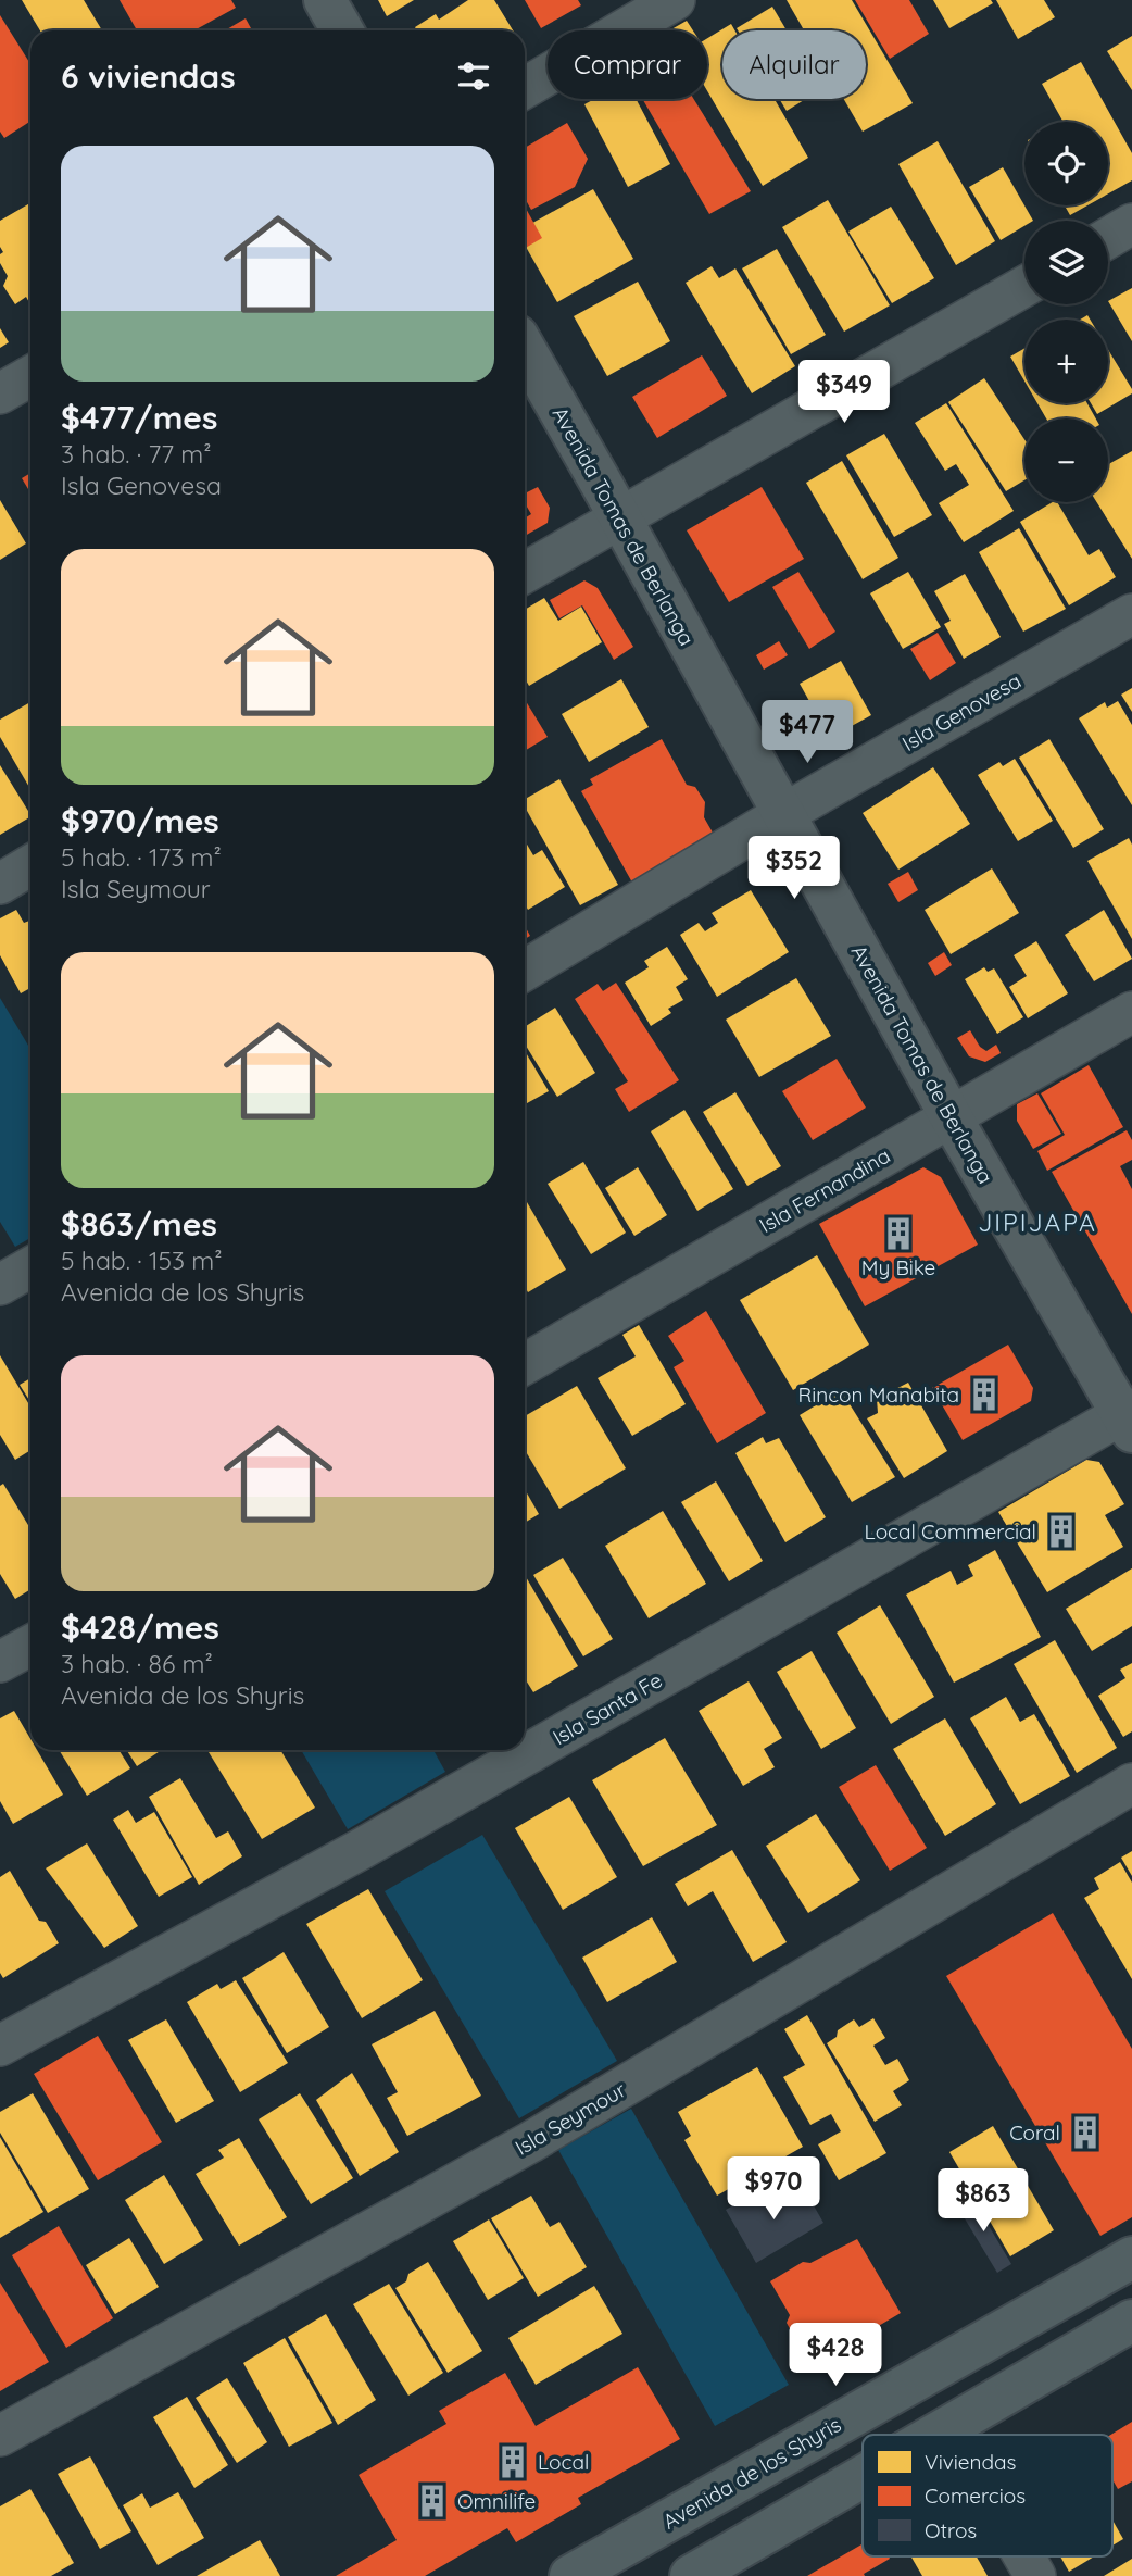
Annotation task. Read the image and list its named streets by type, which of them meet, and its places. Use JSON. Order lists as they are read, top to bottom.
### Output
{
  "streets": {
    "main road": ["Avenida de los Shyris"],
    "street": [
      "Avenida Tomas de Berlanga",
      "Isla Genovesa",
      "Isla Fernandina",
      "Isla Santa Fe",
      "Isla Seymour"
    ]
  },
  "crossings": [
    ["Avenida Tomas de Berlanga", "Isla Genovesa"],
    ["Avenida Tomas de Berlanga", "Isla Fernandina"],
    ["Avenida Tomas de Berlanga", "Isla Santa Fe"]
  ],
  "districts": ["JIPIJAPA"],
  "places": {
    "building": [
      "My Bike",
      "Rincon Manabita",
      "Local Commercial",
      "Coral",
      "Local",
      "Omnilife"
    ]
  },
  "legend": ["Viviendas", "Comercios", "Otros"],
  "page": {
    "chip": ["Comprar", "Alquilar"],
    "heading": "6 viviendas",
    "map_buttons": ["+", "−"],
    "list": [
      {
        "name": "$477/mes",
        "note": "3 hab. · 77 m² · Isla Genovesa"
      },
      {
        "name": "$970/mes",
        "note": "5 hab. · 173 m² · Isla Seymour"
      },
      {
        "name": "$863/mes",
        "note": "5 hab. · 153 m² · Avenida de los Shyris"
      },
      {
        "name": "$428/mes",
        "note": "3 hab. · 86 m² · Avenida de los Shyris"
      }
    ],
    "price": [
      "$349",
      "$477",
      "$352",
      "$970",
      "$863",
      "$428"
    ]
  }
}
